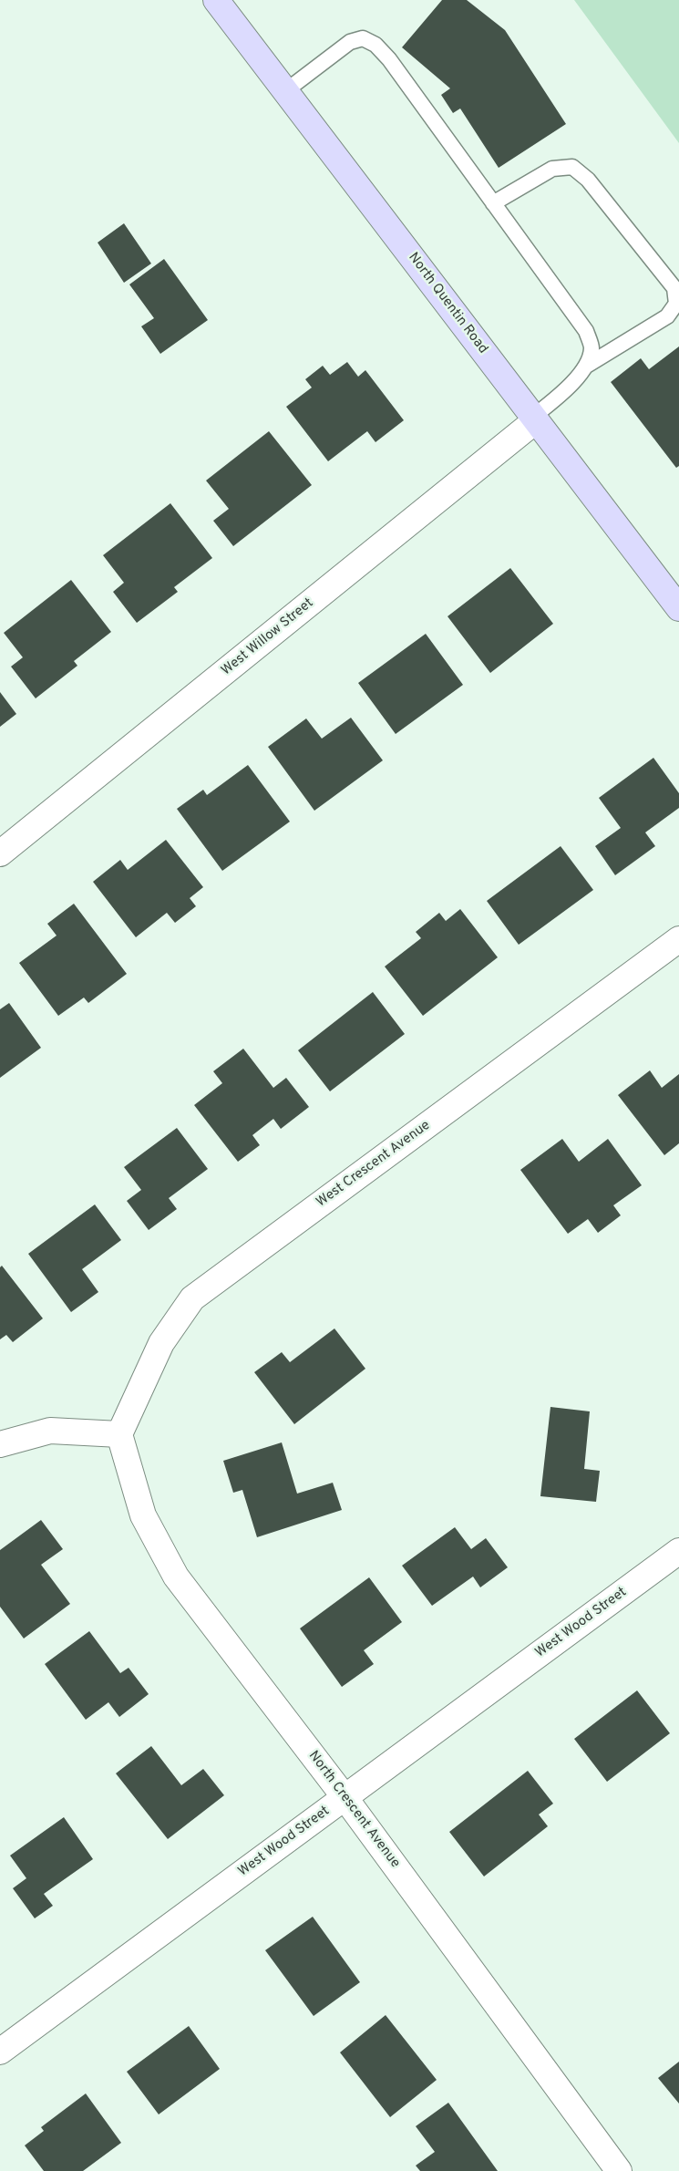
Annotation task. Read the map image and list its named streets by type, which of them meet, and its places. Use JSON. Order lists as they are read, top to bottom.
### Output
{
  "streets": {
    "main road": ["North Quentin Road"],
    "street": [
      "West Willow Street",
      "West Crescent Avenue",
      "West Wood Street",
      "North Crescent Avenue"
    ]
  },
  "crossings": [
    ["North Quentin Road", "West Willow Street"],
    ["West Crescent Avenue", "North Crescent Avenue"],
    ["West Wood Street", "North Crescent Avenue"]
  ]
}
